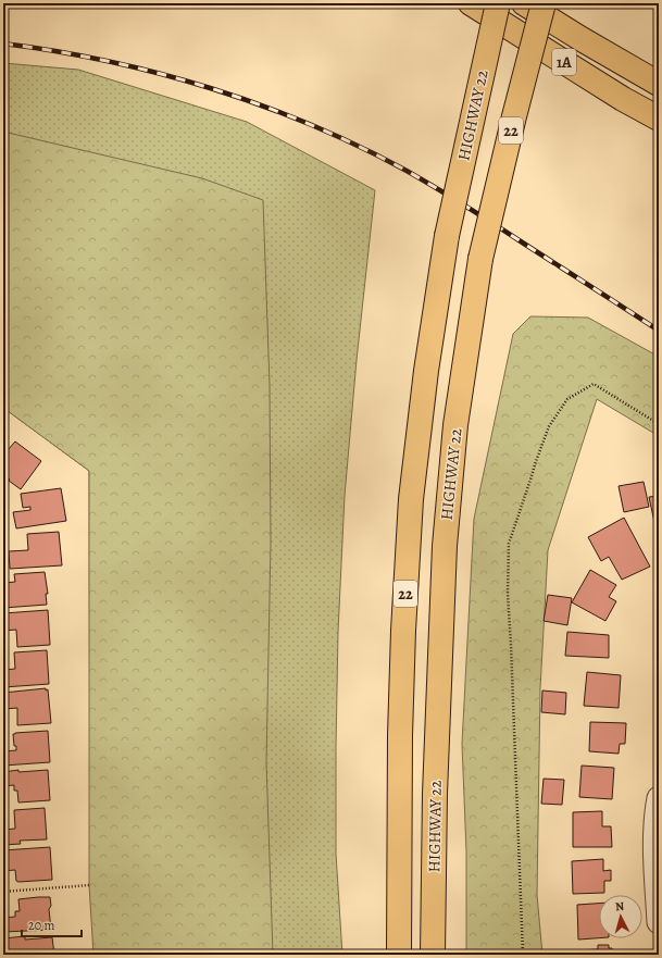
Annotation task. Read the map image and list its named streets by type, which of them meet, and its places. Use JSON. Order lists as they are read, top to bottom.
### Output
{
  "streets": {
    "main road": ["1A", "HIGHWAY 22", "22"]
  },
  "scale_bar": "20 m",
  "north": "top"
}
